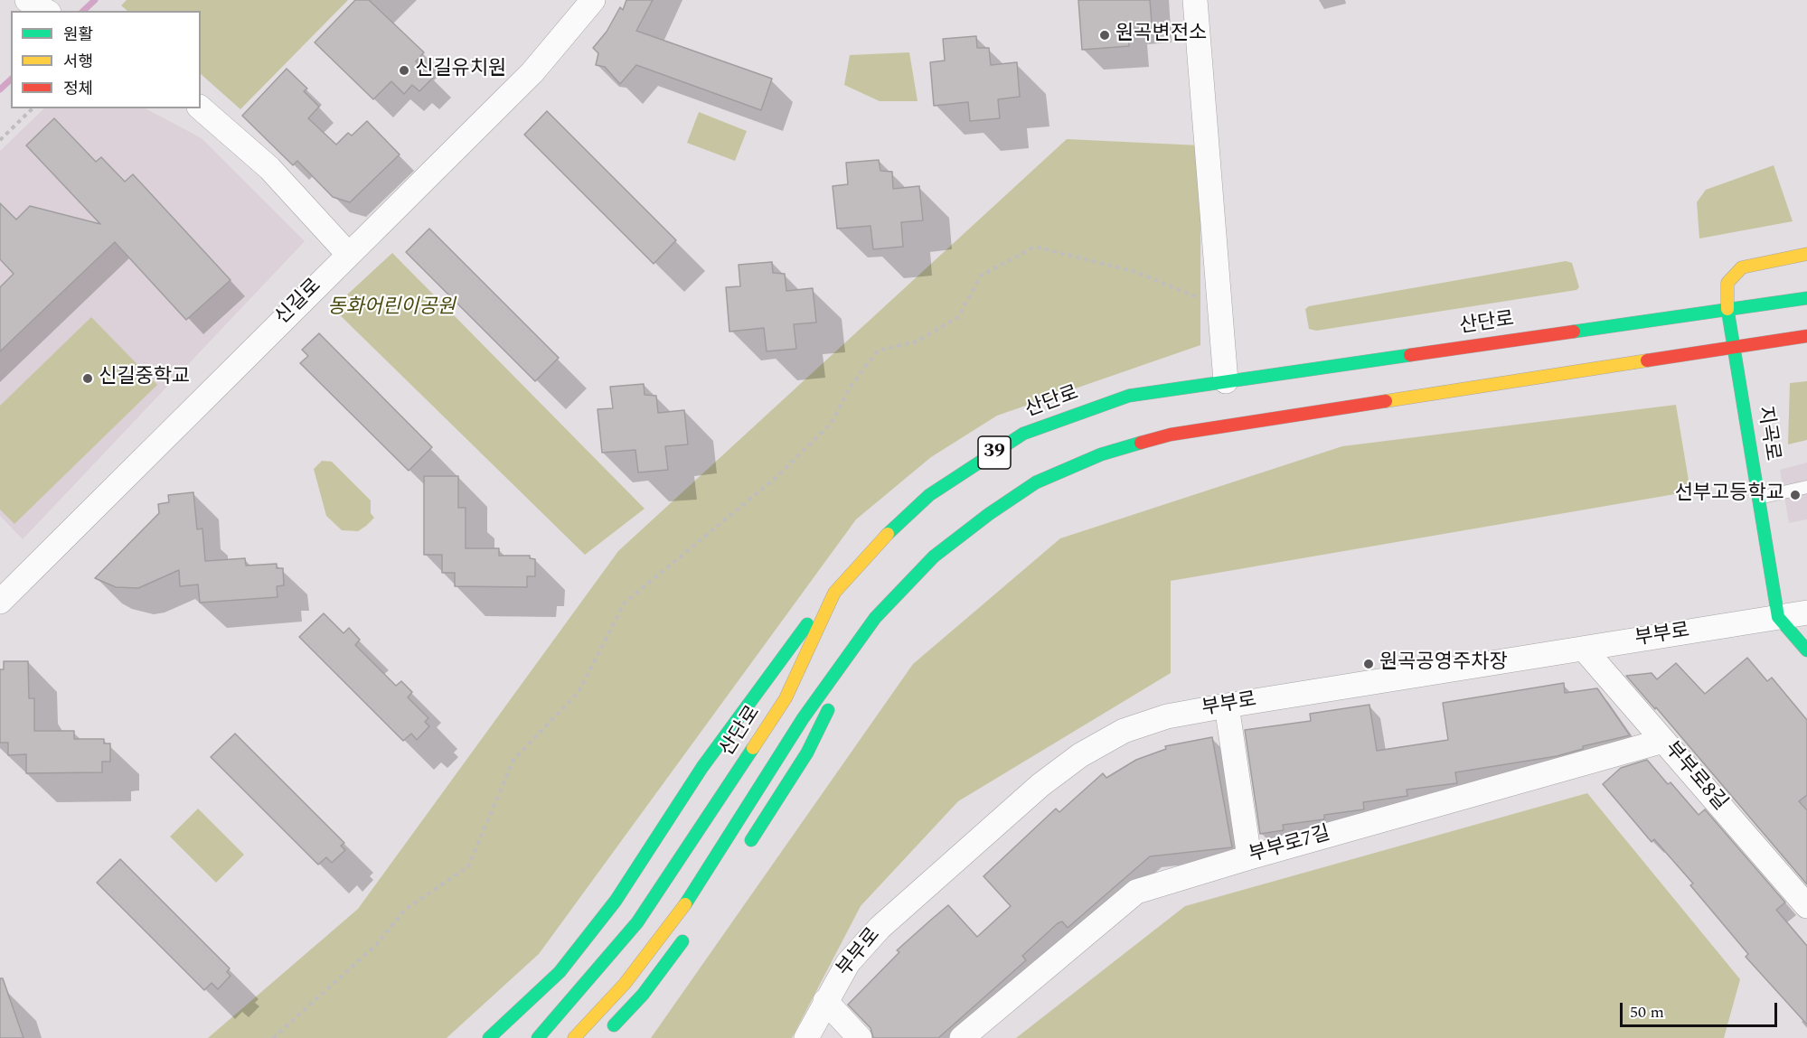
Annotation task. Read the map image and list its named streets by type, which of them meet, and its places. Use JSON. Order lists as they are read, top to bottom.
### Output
{
  "streets": {
    "main road": ["산단로", "지곡로", "39"],
    "street": [
      "신길로",
      "부부로",
      "부부로8길",
      "부부로7길"
    ]
  },
  "crossings": [
    ["산단로", "지곡로"],
    ["지곡로", "39"],
    ["지곡로", "부부로"],
    ["부부로", "부부로8길"],
    ["부부로8길", "부부로7길"]
  ],
  "parks": ["동화어린이공원"],
  "places": [
    "원곡변전소",
    "신길유치원",
    "신길중학교",
    "선부고등학교",
    "원곡공영주차장"
  ],
  "legend": ["원활", "서행", "정체"],
  "scale_bar": "50 m"
}
